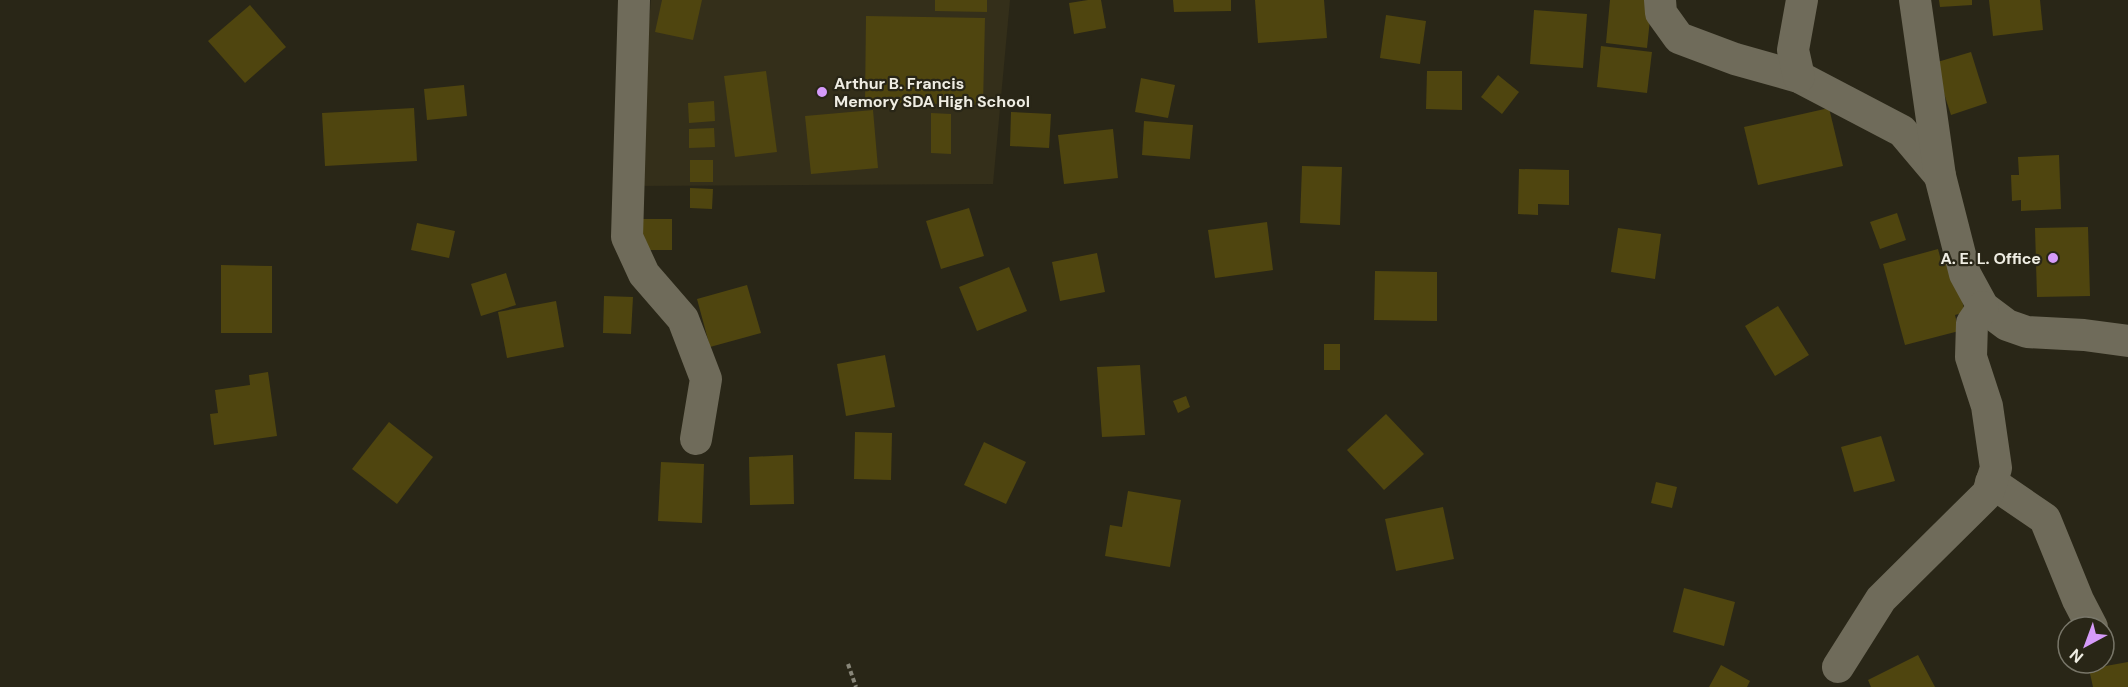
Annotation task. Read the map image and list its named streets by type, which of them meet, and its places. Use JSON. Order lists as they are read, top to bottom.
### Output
{
  "places": ["Arthur B. Francis Memory SDA High School", "A. E. L. Office"],
  "north": "bottom left"
}
